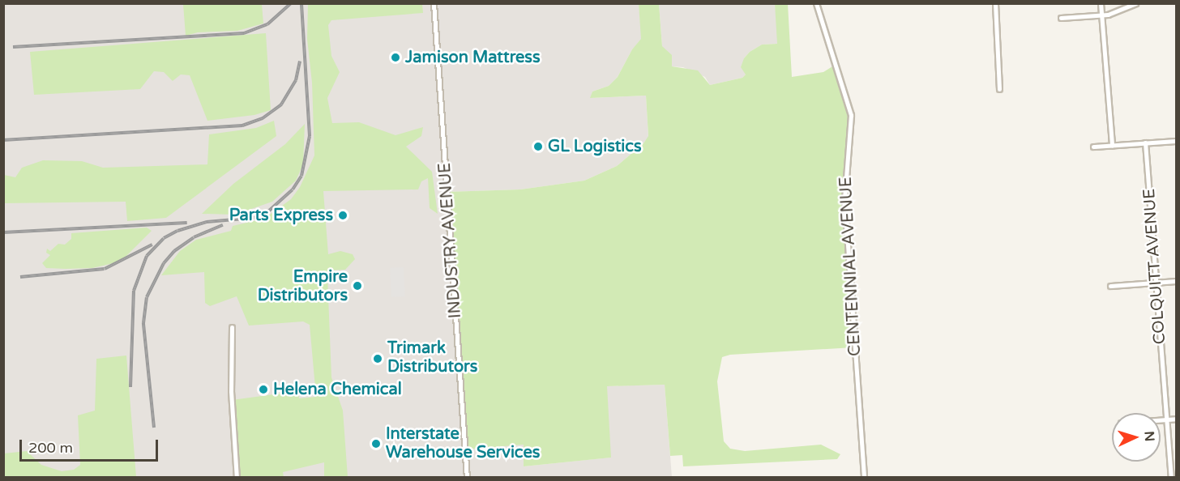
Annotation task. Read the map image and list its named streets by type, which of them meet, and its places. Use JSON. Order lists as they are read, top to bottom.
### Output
{
  "streets": {
    "street": ["INDUSTRY AVENUE", "CENTENNIAL AVENUE", "COLQUITT AVENUE"]
  },
  "places": [
    "Jamison Mattress",
    "GL Logistics",
    "Parts Express",
    "Empire Distributors",
    "Trimark Distributors",
    "Helena Chemical",
    "Interstate Warehouse Services"
  ],
  "scale_bar": "200 m",
  "north": "right"
}
